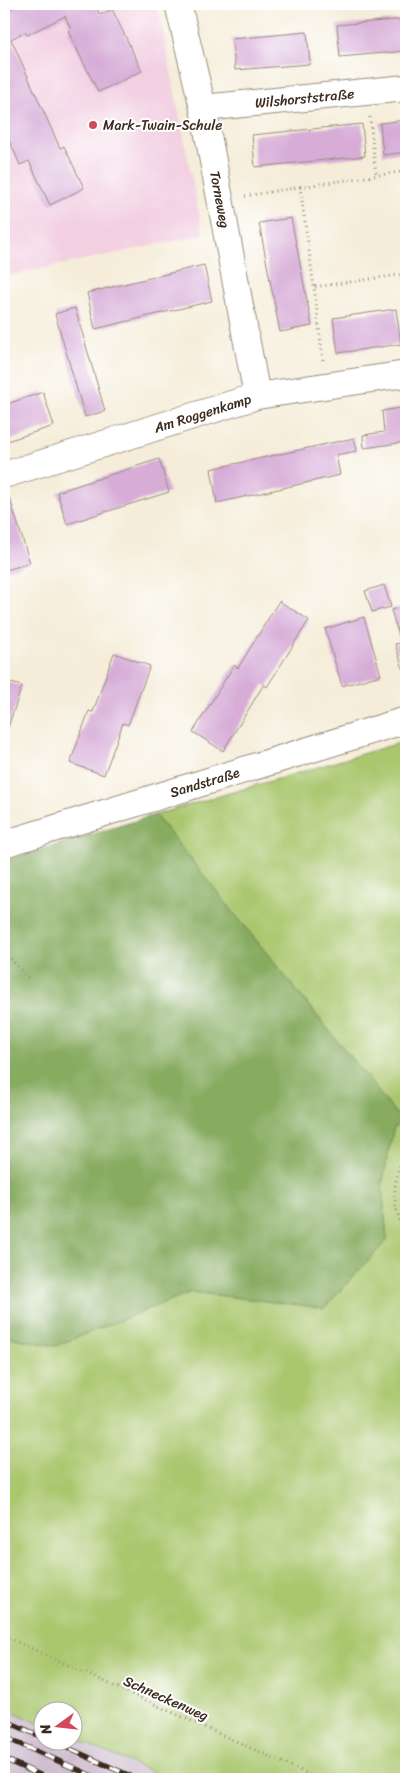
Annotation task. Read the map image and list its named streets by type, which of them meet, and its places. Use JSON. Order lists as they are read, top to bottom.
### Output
{
  "streets": {
    "street": [
      "Wilshorststraße",
      "Torneweg",
      "Am Roggenkamp",
      "Sandstraße"
    ],
    "path": ["Schneckenweg"]
  },
  "crossings": [
    ["Wilshorststraße", "Torneweg"],
    ["Torneweg", "Am Roggenkamp"]
  ],
  "places": ["Mark-Twain-Schule"],
  "north": "left"
}
